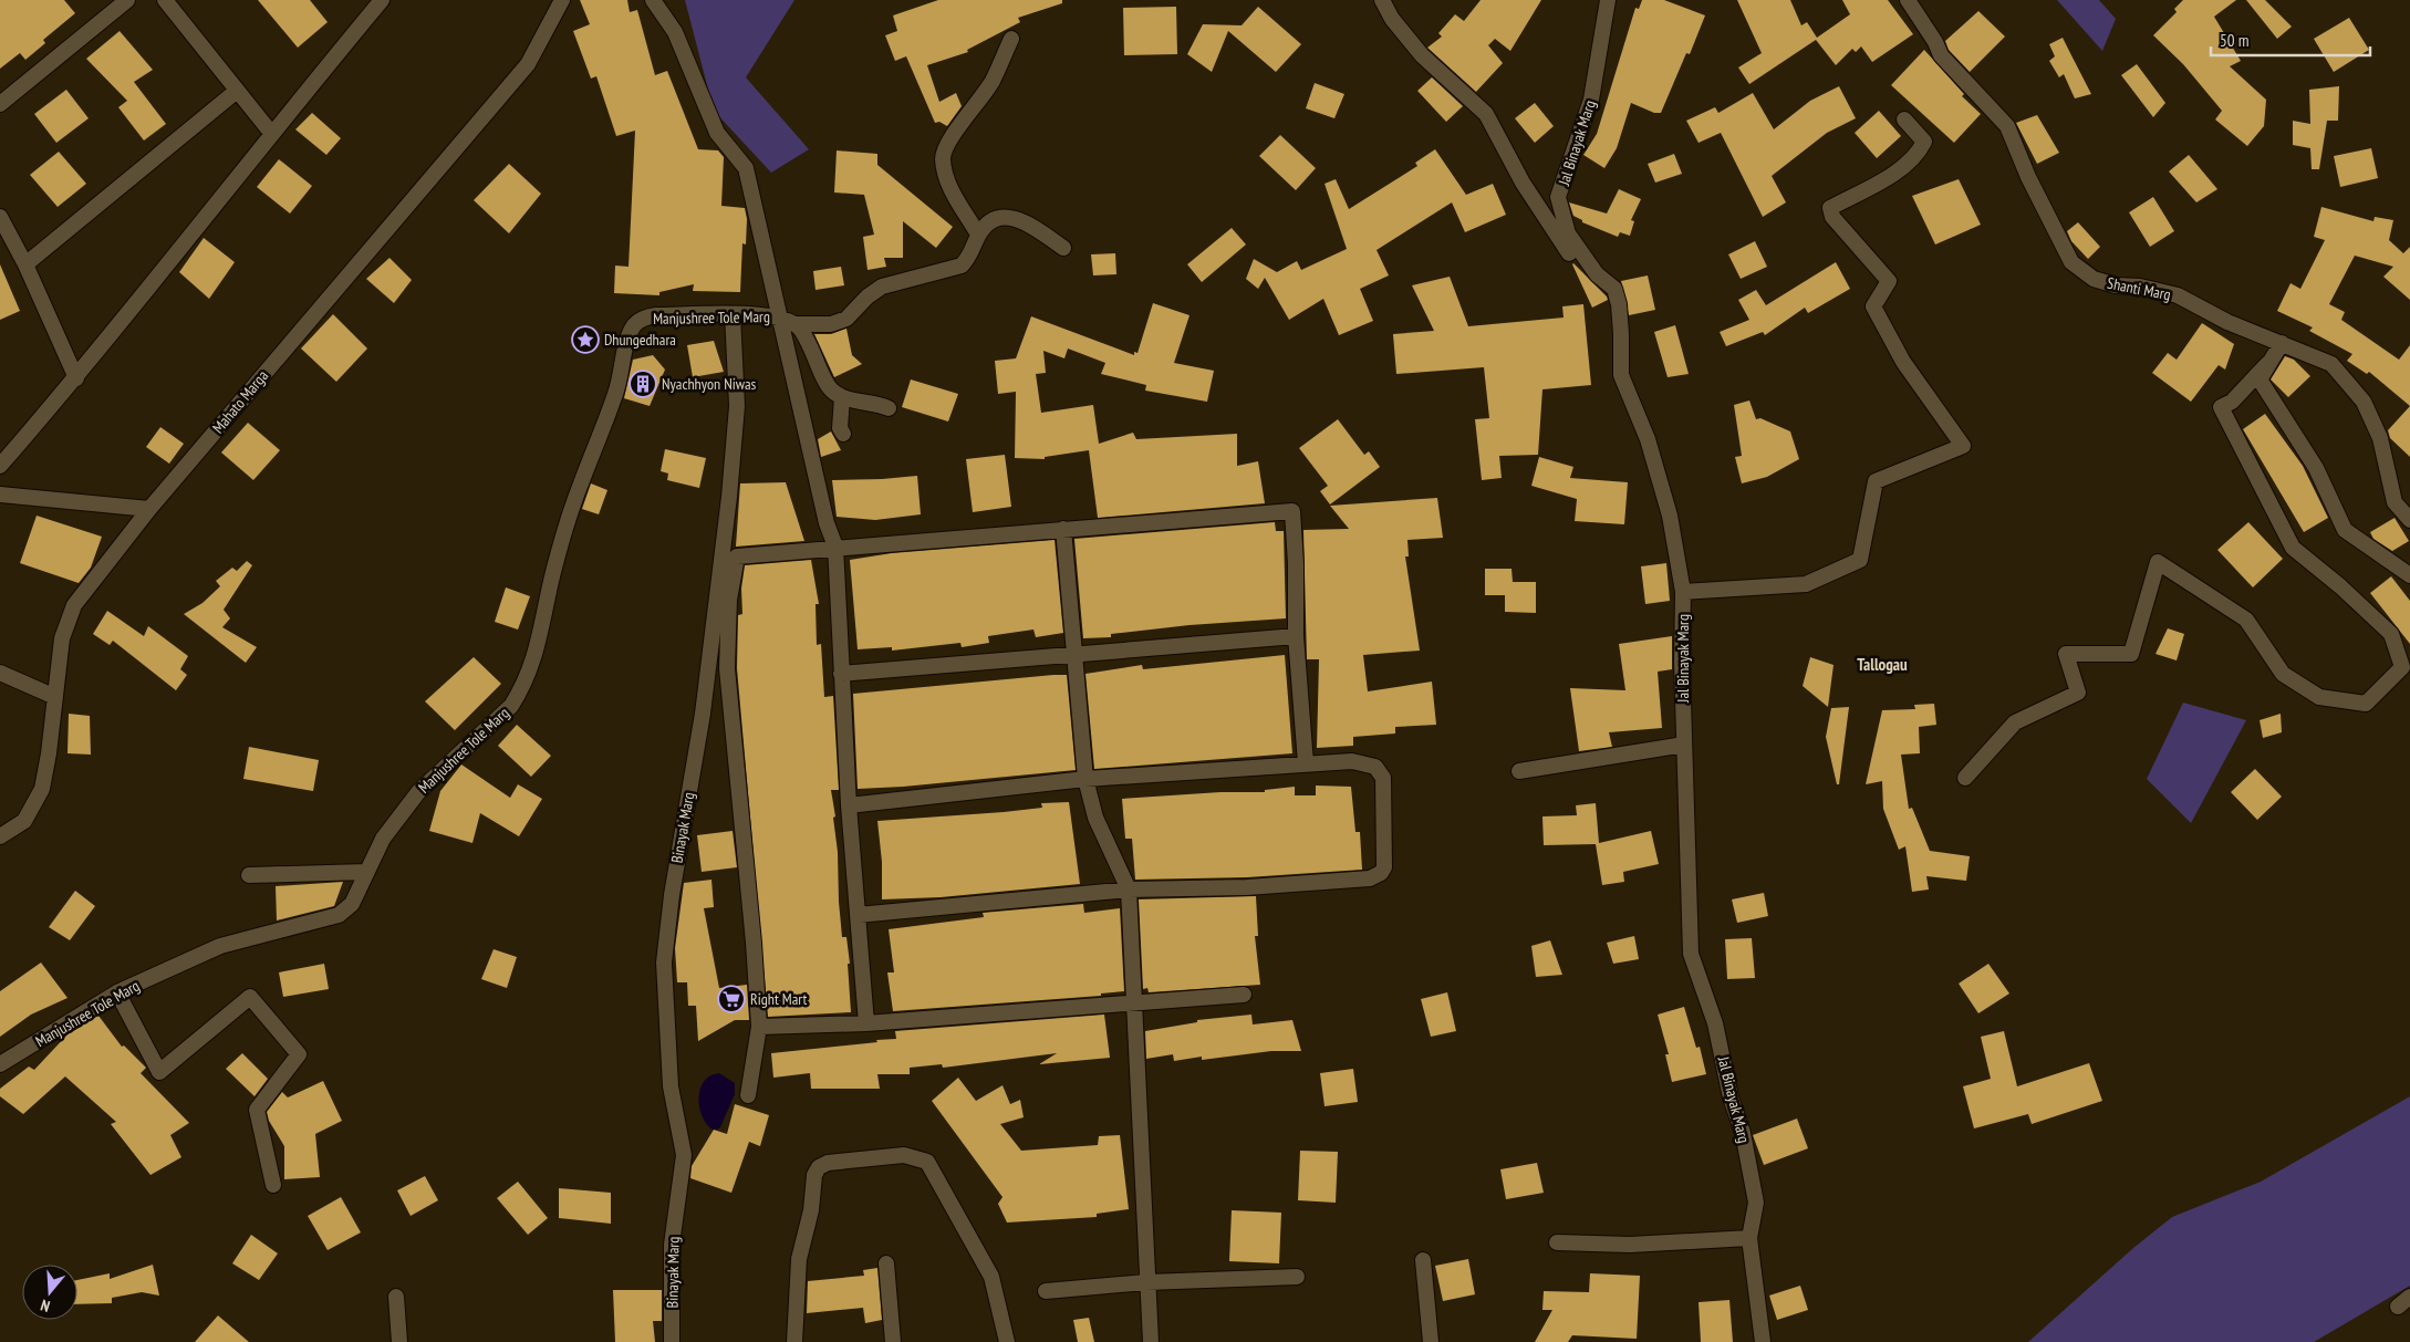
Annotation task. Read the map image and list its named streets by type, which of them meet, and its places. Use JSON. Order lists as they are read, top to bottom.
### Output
{
  "streets": {
    "street": [
      "Jal Binayak Marg",
      "Shanti Marg",
      "Manjushree Tole Marg",
      "Mahato Marga",
      "Binayak Marg"
    ]
  },
  "crossings": [
    ["Manjushree Tole Marg", "Binayak Marg"]
  ],
  "districts": ["Tallogau"],
  "places": {
    "place": ["Dhungedhara"],
    "building": ["Nyachhyon Niwas"],
    "supermarket": ["Right Mart"]
  },
  "scale_bar": "50 m",
  "north": "bottom"
}
